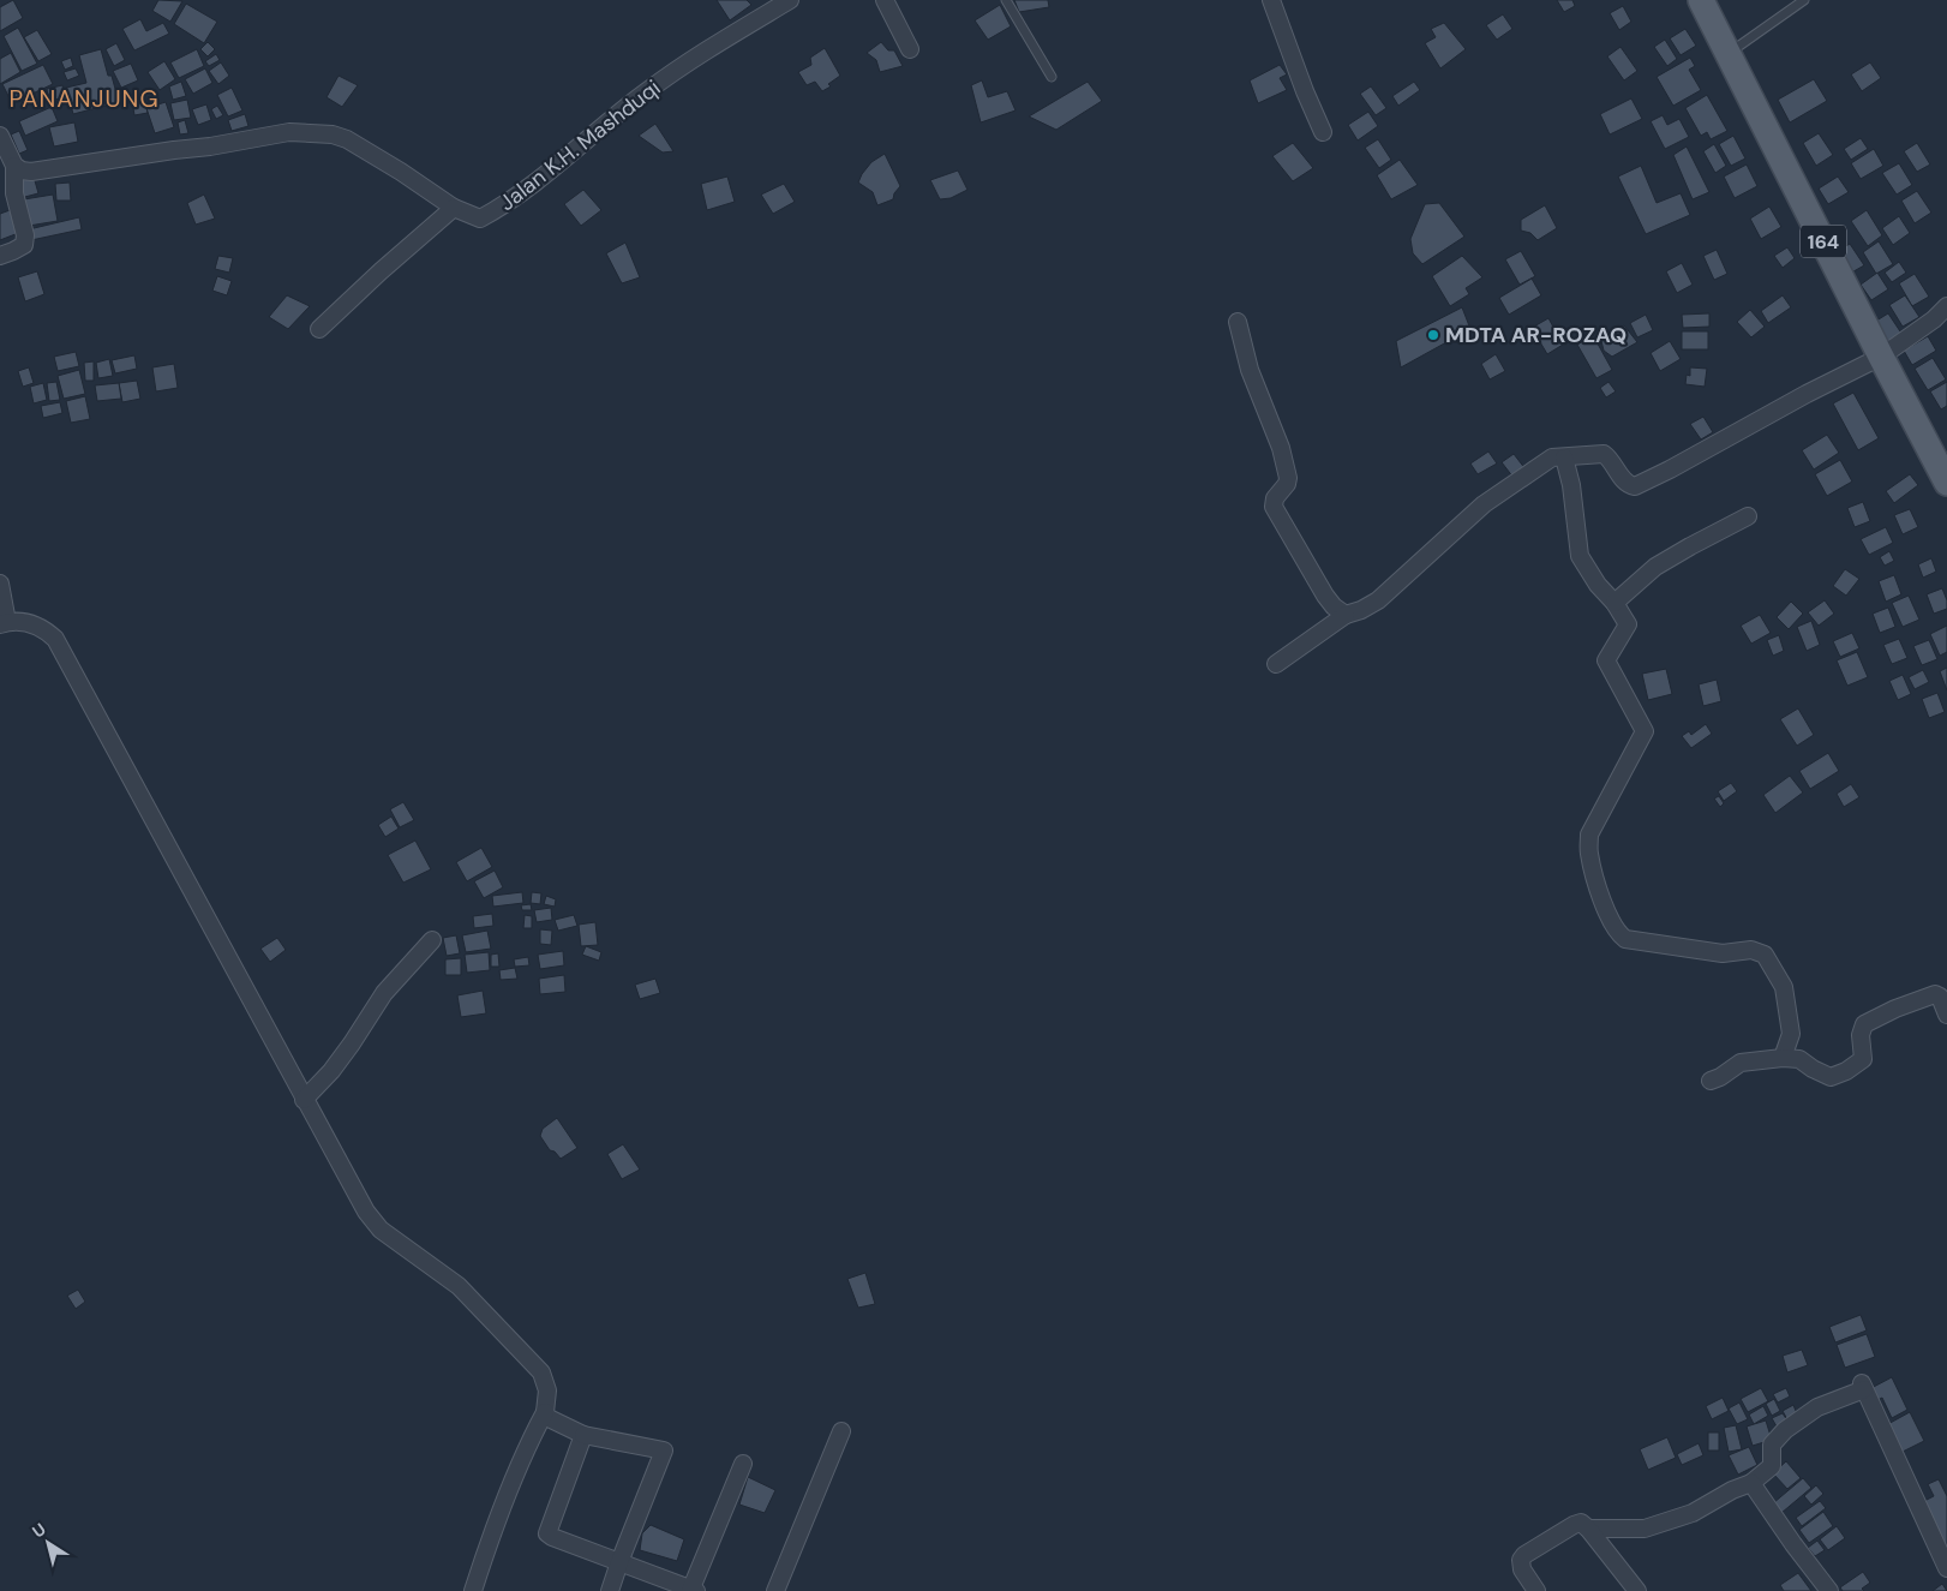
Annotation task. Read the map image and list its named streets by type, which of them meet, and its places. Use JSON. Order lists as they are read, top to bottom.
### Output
{
  "streets": {
    "main road": ["164"],
    "street": ["Jalan K.H. Mashduqi"]
  },
  "districts": ["PANANJUNG"],
  "places": ["MDTA AR-ROZAQ"],
  "north": "top left"
}
